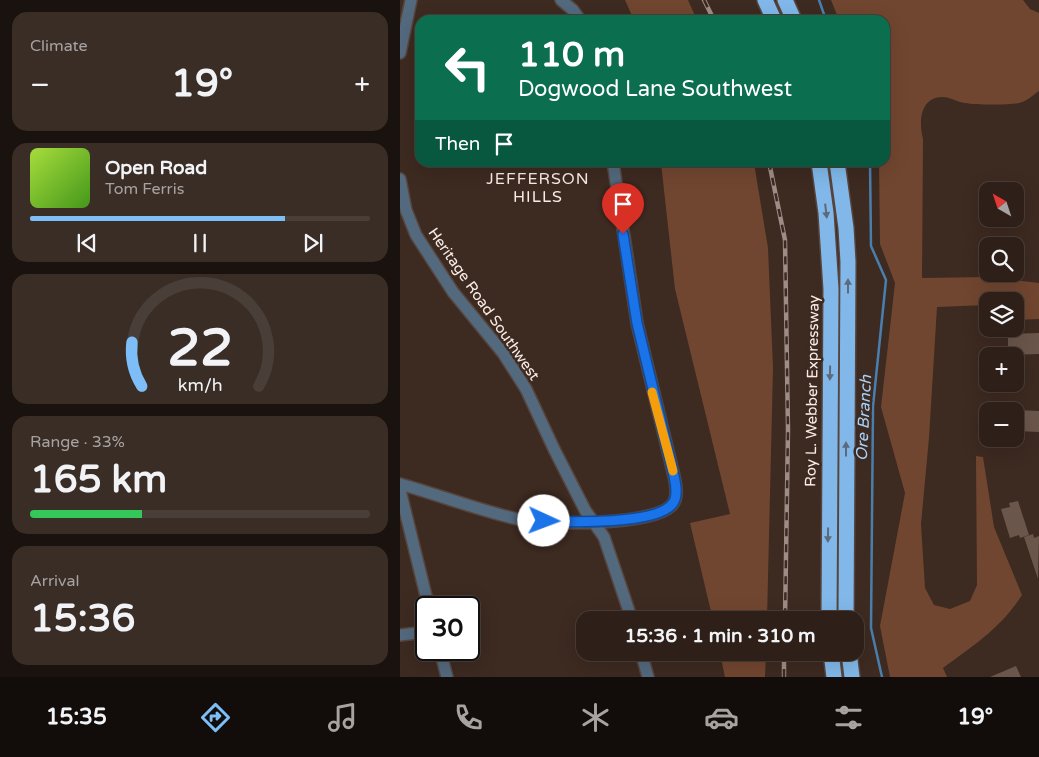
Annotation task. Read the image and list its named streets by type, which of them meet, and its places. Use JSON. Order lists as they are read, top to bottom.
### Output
{
  "streets": {
    "highway": ["Roy L. Webber Expressway"],
    "street": ["Heritage Road Southwest"]
  },
  "districts": ["JEFFERSON HILLS"],
  "water": ["Ore Branch"],
  "north": "top left",
  "page": {
    "tile": [
      "Climate",
      ["Range · 33%", "165 km"],
      ["Arrival", "15:36"]
    ],
    "turn": ["110 m", "Dogwood Lane Southwest"],
    "heat": ["−", "19°", "+"],
    "then": "Then",
    "song": ["Open Road", "Tom Ferris"],
    "map_buttons": ["+", "−"],
    "limit": "30",
    "trip": "15:36 · 1 min · 310 m",
    "tabs": ["15:35", "19°"],
    "gauge": ["22", "km/h"]
  }
}
